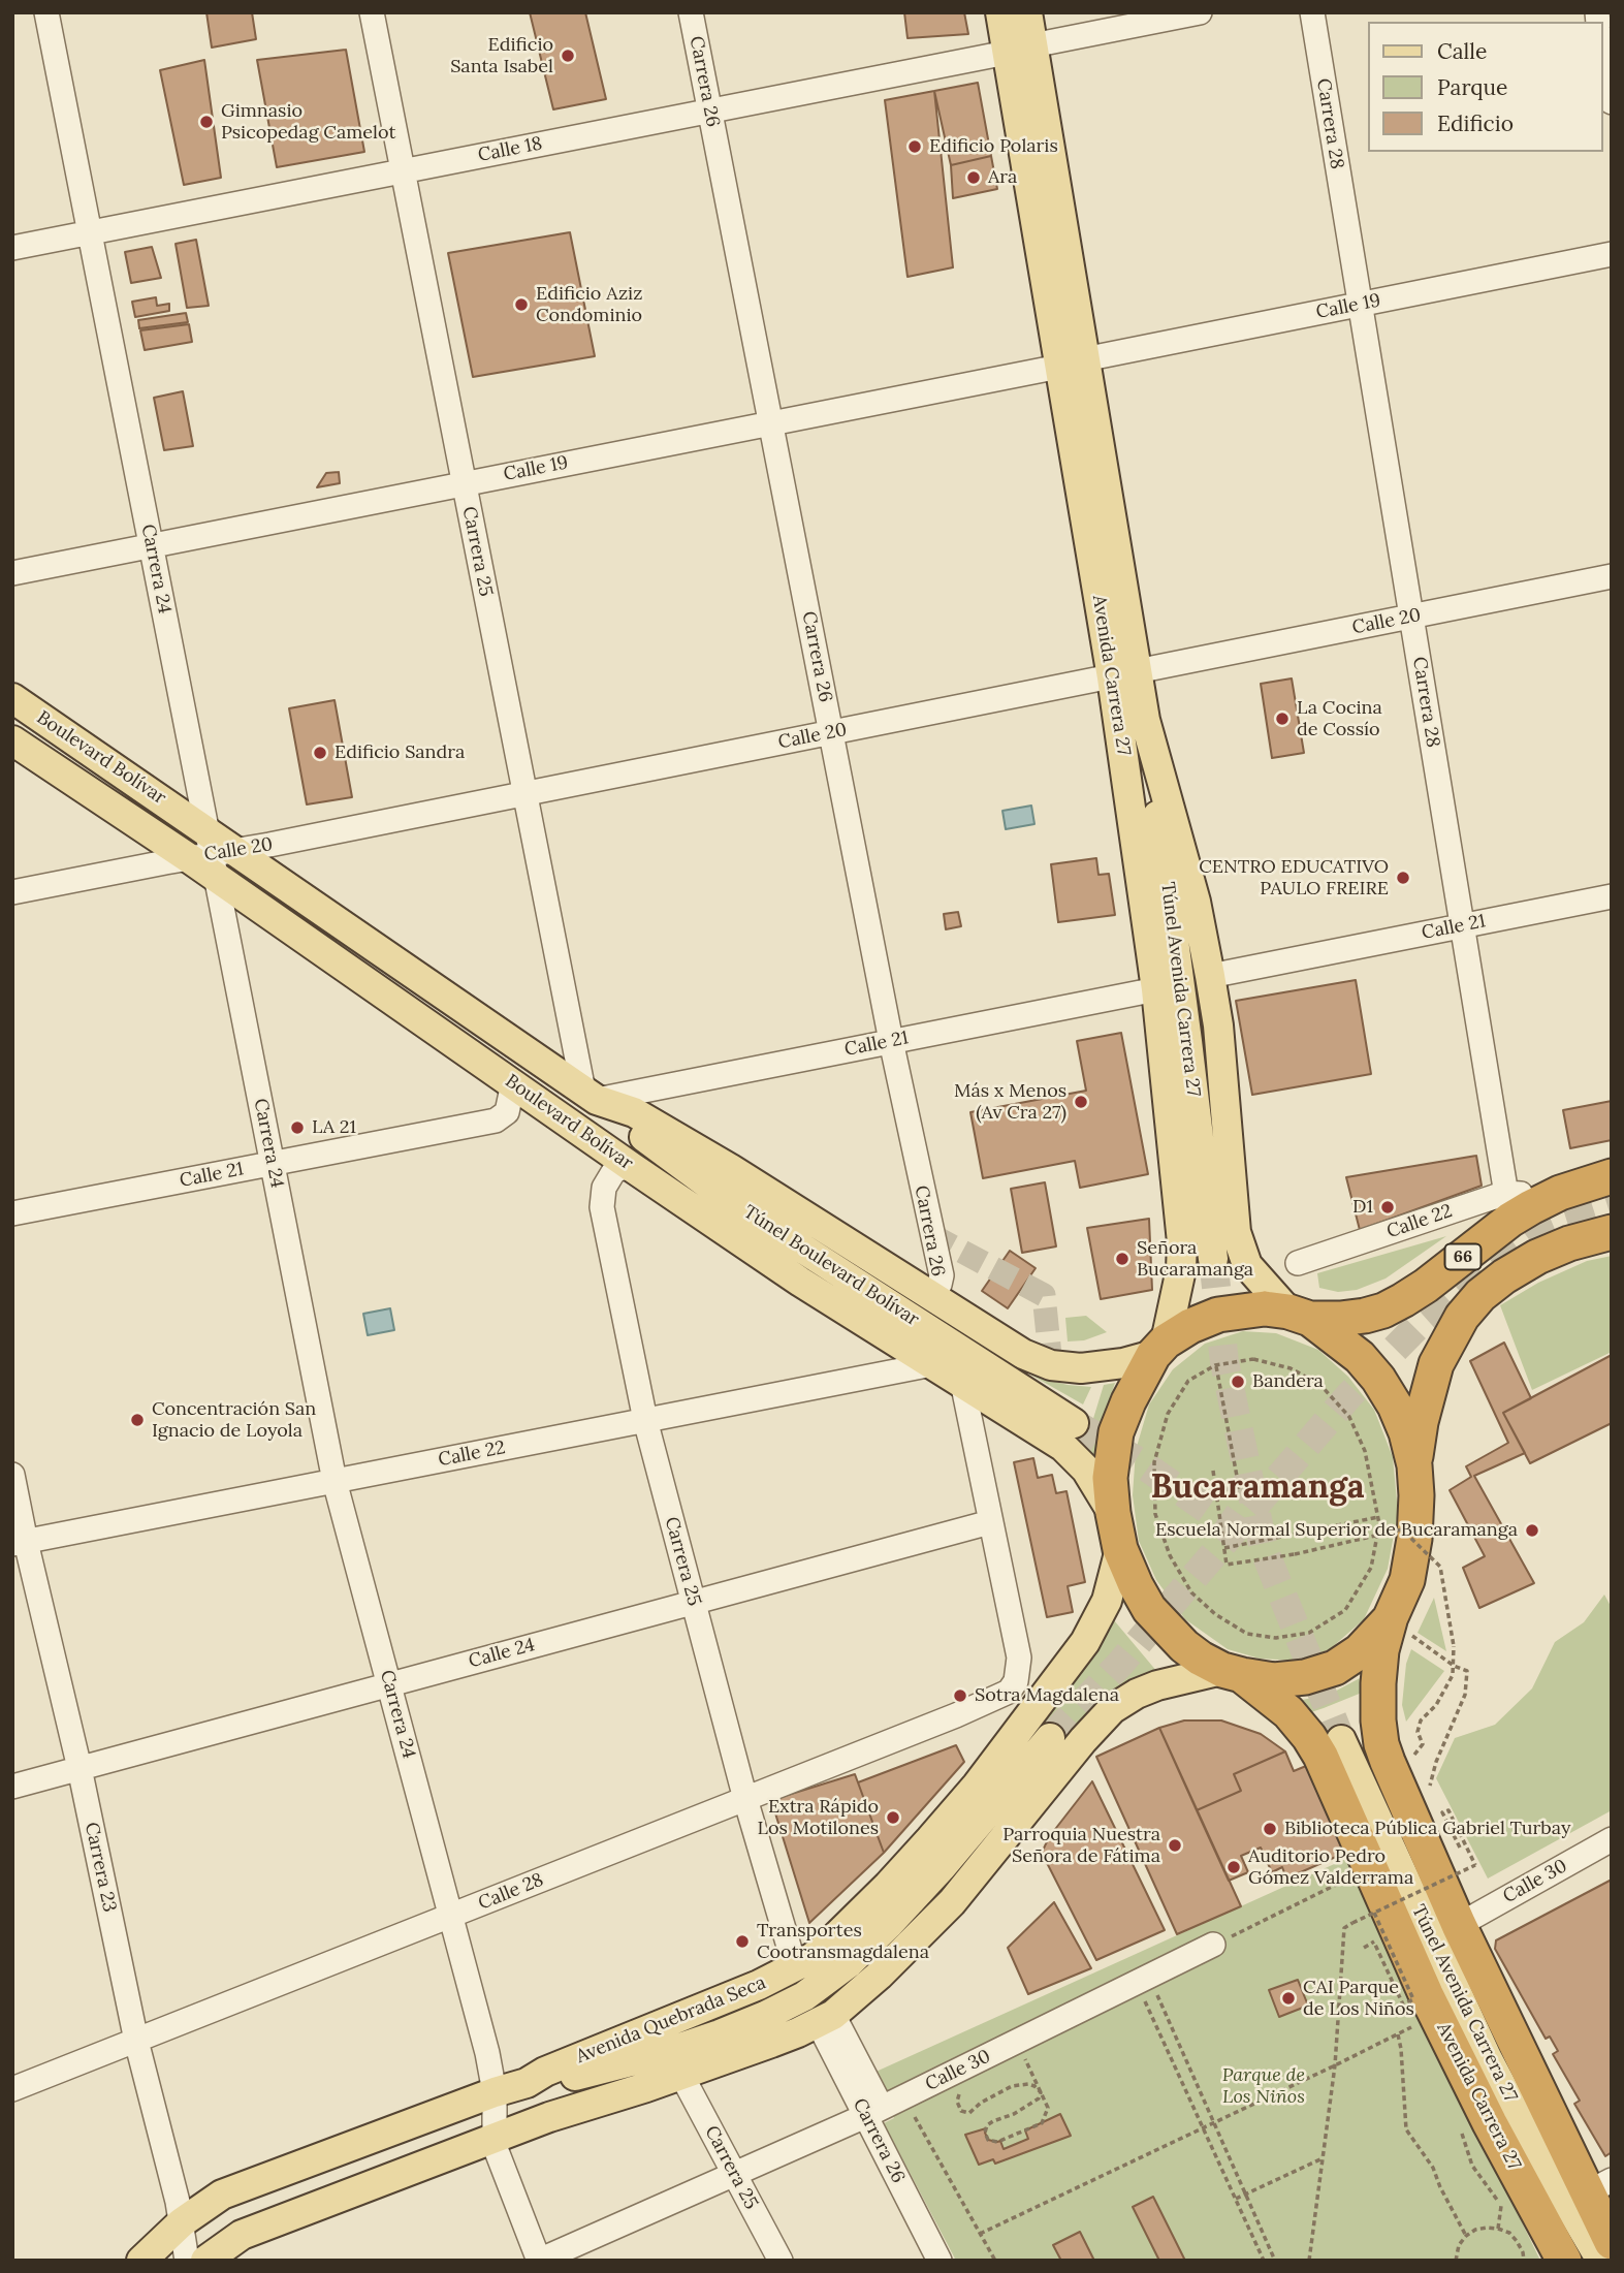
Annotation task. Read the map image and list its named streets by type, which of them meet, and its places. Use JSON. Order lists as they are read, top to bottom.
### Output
{
  "streets": {
    "highway": ["Avenida Carrera 27", "66"],
    "main road": [
      "Boulevard Bolívar",
      "Túnel Avenida Carrera 27",
      "Túnel Boulevard Bolívar",
      "Avenida Quebrada Seca"
    ],
    "street": [
      "Carrera 26",
      "Carrera 28",
      "Calle 18",
      "Calle 19",
      "Carrera 25",
      "Carrera 24",
      "Calle 20",
      "Calle 21",
      "Calle 22",
      "Calle 24",
      "Carrera 23",
      "Calle 30",
      "Calle 28"
    ]
  },
  "crossings": [
    ["Carrera 26", "Calle 18"],
    ["Carrera 26", "Calle 19"],
    ["Carrera 26", "Calle 20"],
    ["Carrera 26", "Boulevard Bolívar"],
    ["Carrera 26", "Calle 21"],
    ["Carrera 26", "Calle 30"],
    ["Carrera 28", "Calle 19"],
    ["Carrera 28", "Calle 20"],
    ["Carrera 28", "Calle 21"],
    ["Carrera 28", "Calle 22"],
    ["Carrera 28", "66"],
    ["Calle 18", "Carrera 25"],
    ["Calle 18", "Carrera 24"],
    ["Calle 18", "Avenida Carrera 27"],
    ["Calle 19", "Carrera 25"],
    ["Calle 19", "Carrera 24"],
    ["Calle 19", "Avenida Carrera 27"],
    ["Carrera 25", "Calle 20"],
    ["Carrera 25", "Boulevard Bolívar"],
    ["Carrera 25", "Calle 21"],
    ["Carrera 25", "Calle 22"],
    ["Carrera 25", "Túnel Boulevard Bolívar"],
    ["Carrera 25", "Calle 24"],
    ["Carrera 25", "Calle 30"],
    ["Carrera 25", "Calle 28"],
    ["Carrera 25", "Avenida Quebrada Seca"],
    ["Carrera 24", "Calle 20"],
    ["Carrera 24", "Boulevard Bolívar"],
    ["Carrera 24", "Calle 21"],
    ["Carrera 24", "Calle 22"],
    ["Carrera 24", "Calle 24"],
    ["Carrera 24", "Calle 30"],
    ["Carrera 24", "Calle 28"],
    ["Carrera 24", "Avenida Quebrada Seca"],
    ["Calle 20", "Avenida Carrera 27"],
    ["Calle 20", "Boulevard Bolívar"],
    ["Avenida Carrera 27", "Boulevard Bolívar"],
    ["Avenida Carrera 27", "Calle 21"],
    ["Avenida Carrera 27", "Túnel Avenida Carrera 27"],
    ["Avenida Carrera 27", "66"],
    ["Avenida Carrera 27", "Avenida Quebrada Seca"],
    ["Boulevard Bolívar", "Calle 21"],
    ["Boulevard Bolívar", "Calle 22"],
    ["Boulevard Bolívar", "Túnel Boulevard Bolívar"],
    ["Calle 21", "Túnel Boulevard Bolívar"],
    ["Calle 22", "66"],
    ["Calle 22", "Carrera 23"],
    ["Calle 24", "Carrera 23"],
    ["Calle 24", "Calle 28"],
    ["Carrera 23", "Calle 28"],
    ["Carrera 23", "Avenida Quebrada Seca"]
  ],
  "districts": ["Bucaramanga"],
  "parks": ["Parque de Los Niños"],
  "places": [
    "Edificio Santa Isabel",
    "Gimnasio Psicopedag Camelot",
    "Edificio Polaris",
    "Ara",
    "Edificio Aziz Condominio",
    "La Cocina de Cossío",
    "Edificio Sandra",
    "CENTRO EDUCATIVO PAULO FREIRE",
    "Más x Menos (Av Cra 27)",
    "LA 21",
    "D1",
    "Señora Bucaramanga",
    "Bandera",
    "Concentración San Ignacio de Loyola",
    "Escuela Normal Superior de Bucaramanga",
    "Sotra Magdalena",
    "Extra Rápido Los Motilones",
    "Biblioteca Pública Gabriel Turbay",
    "Parroquia Nuestra Señora de Fátima",
    "Auditorio Pedro Gómez Valderrama",
    "Transportes Cootransmagdalena",
    "CAI Parque de Los Niños"
  ],
  "legend": ["Calle", "Parque", "Edificio"]
}
